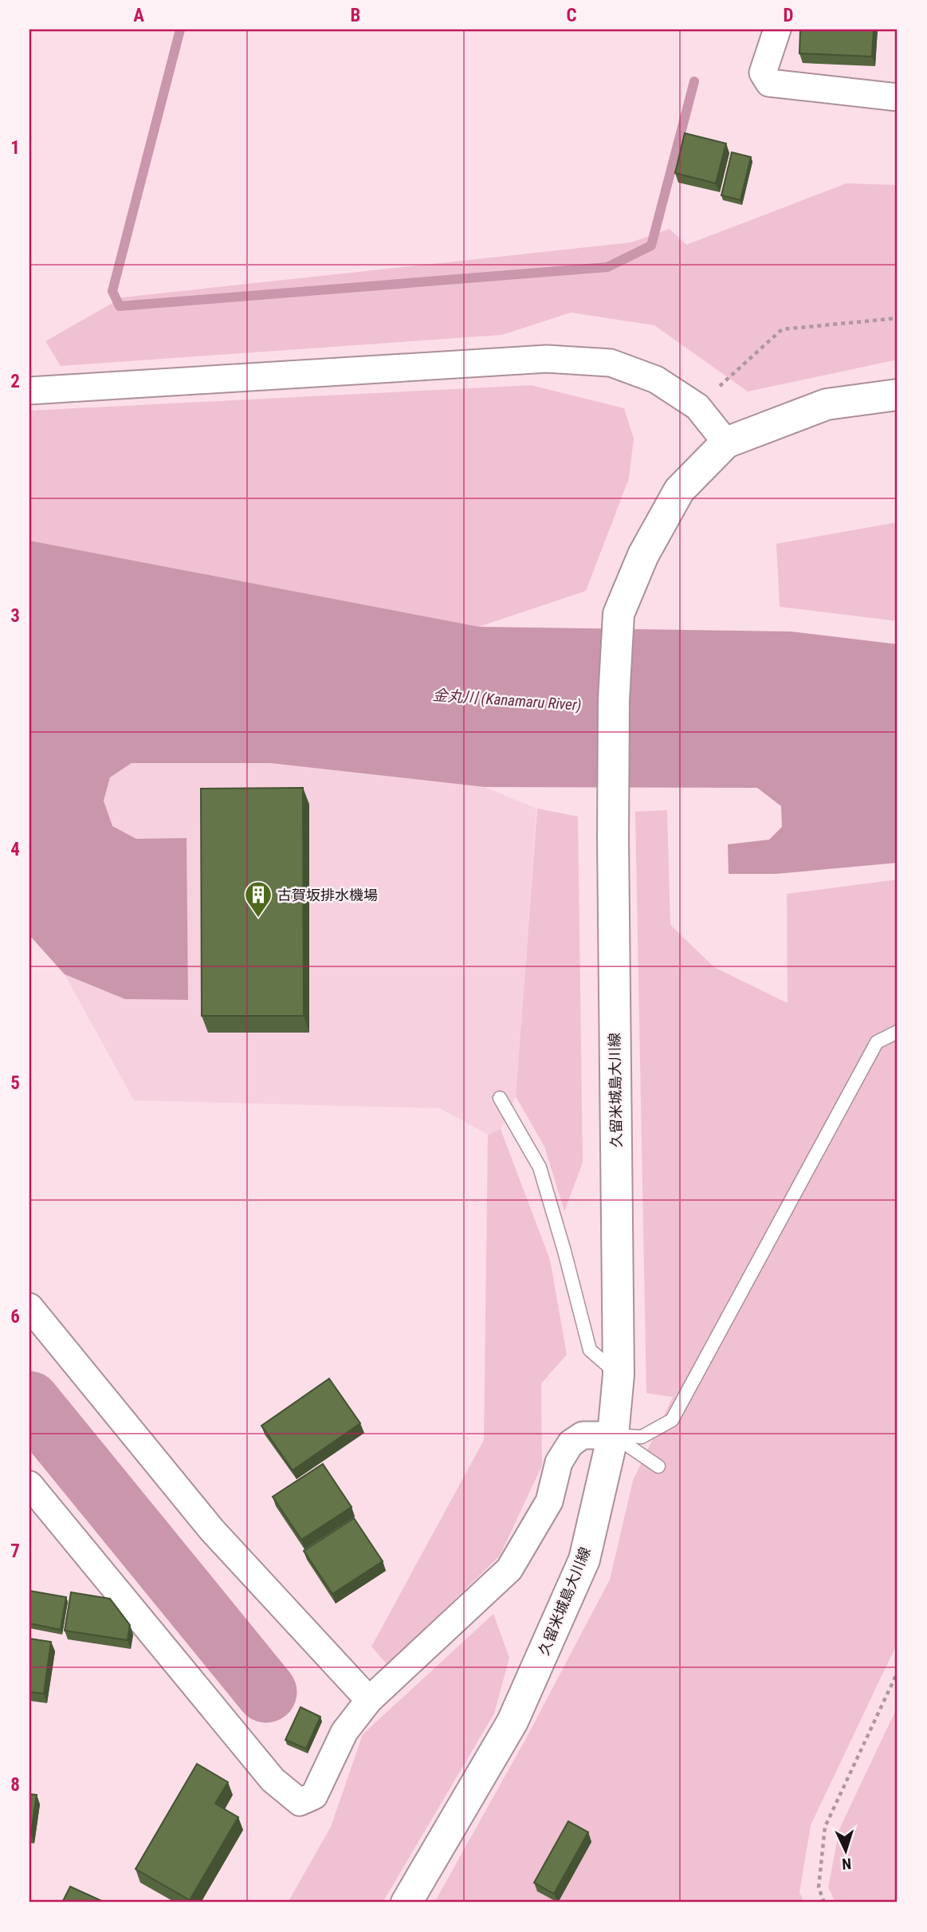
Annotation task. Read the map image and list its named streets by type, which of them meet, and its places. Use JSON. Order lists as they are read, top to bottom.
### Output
{
  "streets": {
    "main road": ["久留米城島大川線"]
  },
  "water": ["金丸川 (Kanamaru River)"],
  "places": {
    "building": ["古賀坂排水機場"]
  },
  "north": "bottom",
  "grid": {
    "columns": [
      "A",
      "B",
      "C",
      "D"
    ],
    "rows": [
      "1",
      "2",
      "3",
      "4",
      "5",
      "6",
      "7",
      "8"
    ]
  }
}
